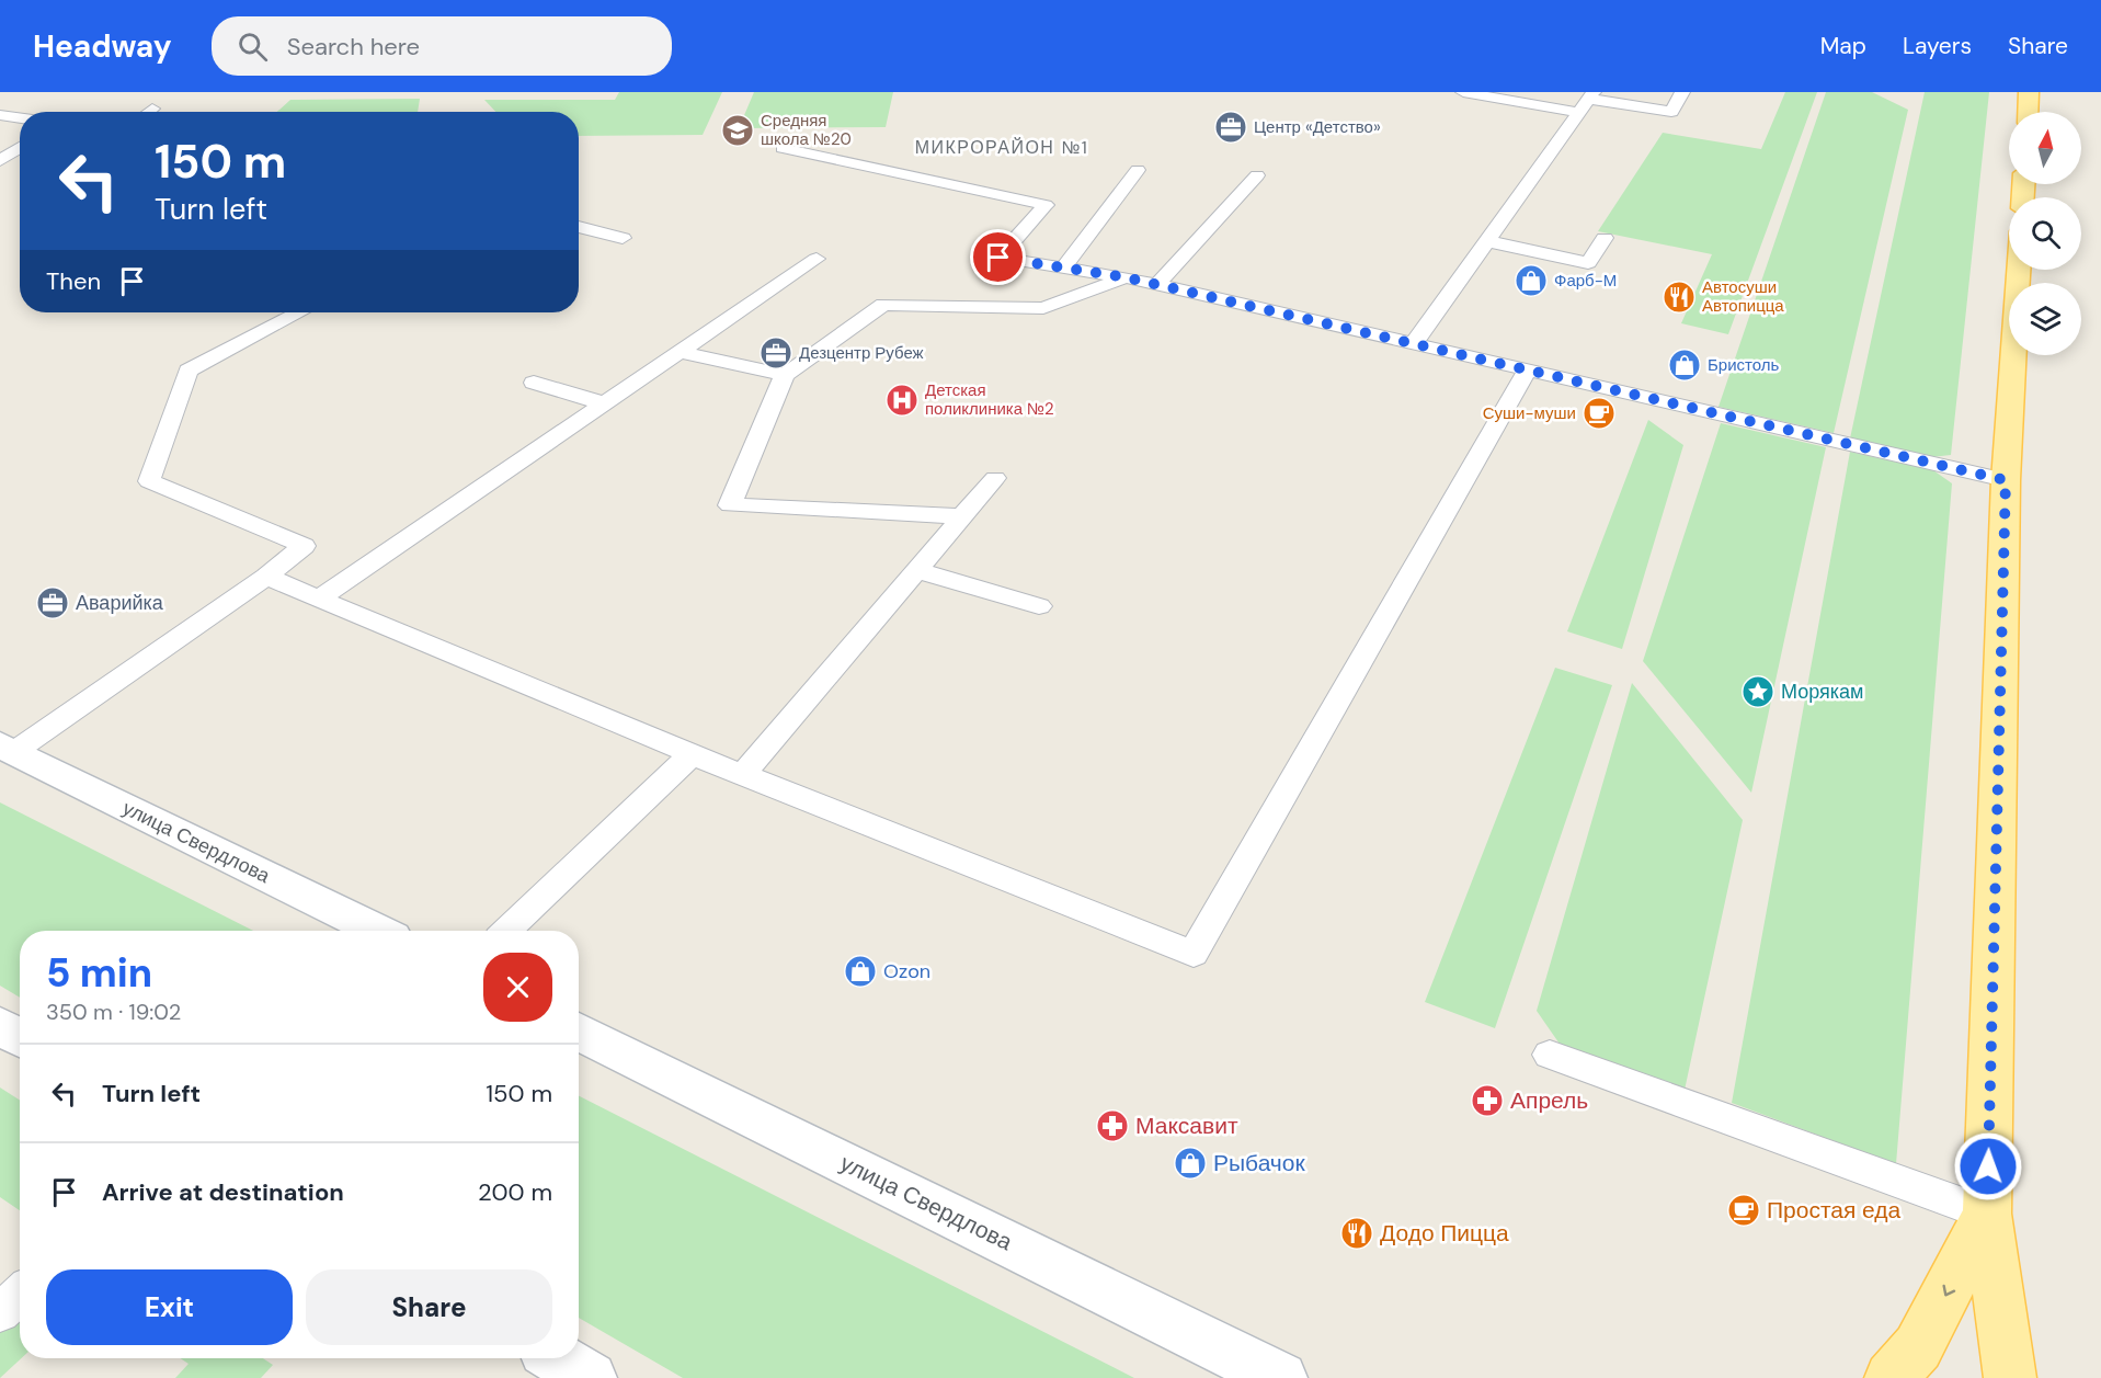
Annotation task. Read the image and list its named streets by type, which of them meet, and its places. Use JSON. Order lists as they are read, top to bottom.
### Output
{
  "streets": {
    "main road": ["улица Свердлова"]
  },
  "districts": ["МИКРОРАЙОН №1"],
  "places": {
    "office": ["Центр «Детство»", "Дезцентр Рубеж", "Аварийка"],
    "school or university": ["Средняя школа №20"],
    "shop": [
      "Фарб-М",
      "Бристоль",
      "Ozon",
      "Рыбачок"
    ],
    "restaurant": ["Автосуши Автопицца", "Додо Пицца"],
    "hospital": ["Детская поликлиника №2"],
    "cafe": ["Суши-муши", "Простая еда"],
    "place": ["Морякам"],
    "pharmacy": ["Апрель", "Максавит"]
  },
  "north": "top",
  "page": {
    "header": "Headway",
    "search": "Search here",
    "nav": ["Map", "Layers", "Share"],
    "turn": ["150 m", "Turn left"],
    "then": "Then",
    "heading": ["5 min", "350 m · 19:02"],
    "list": [
      {
        "name": "Turn left",
        "value": "150 m"
      },
      {
        "name": "Arrive at destination",
        "value": "200 m"
      }
    ],
    "buttons": ["Exit", "Share"]
  }
}
